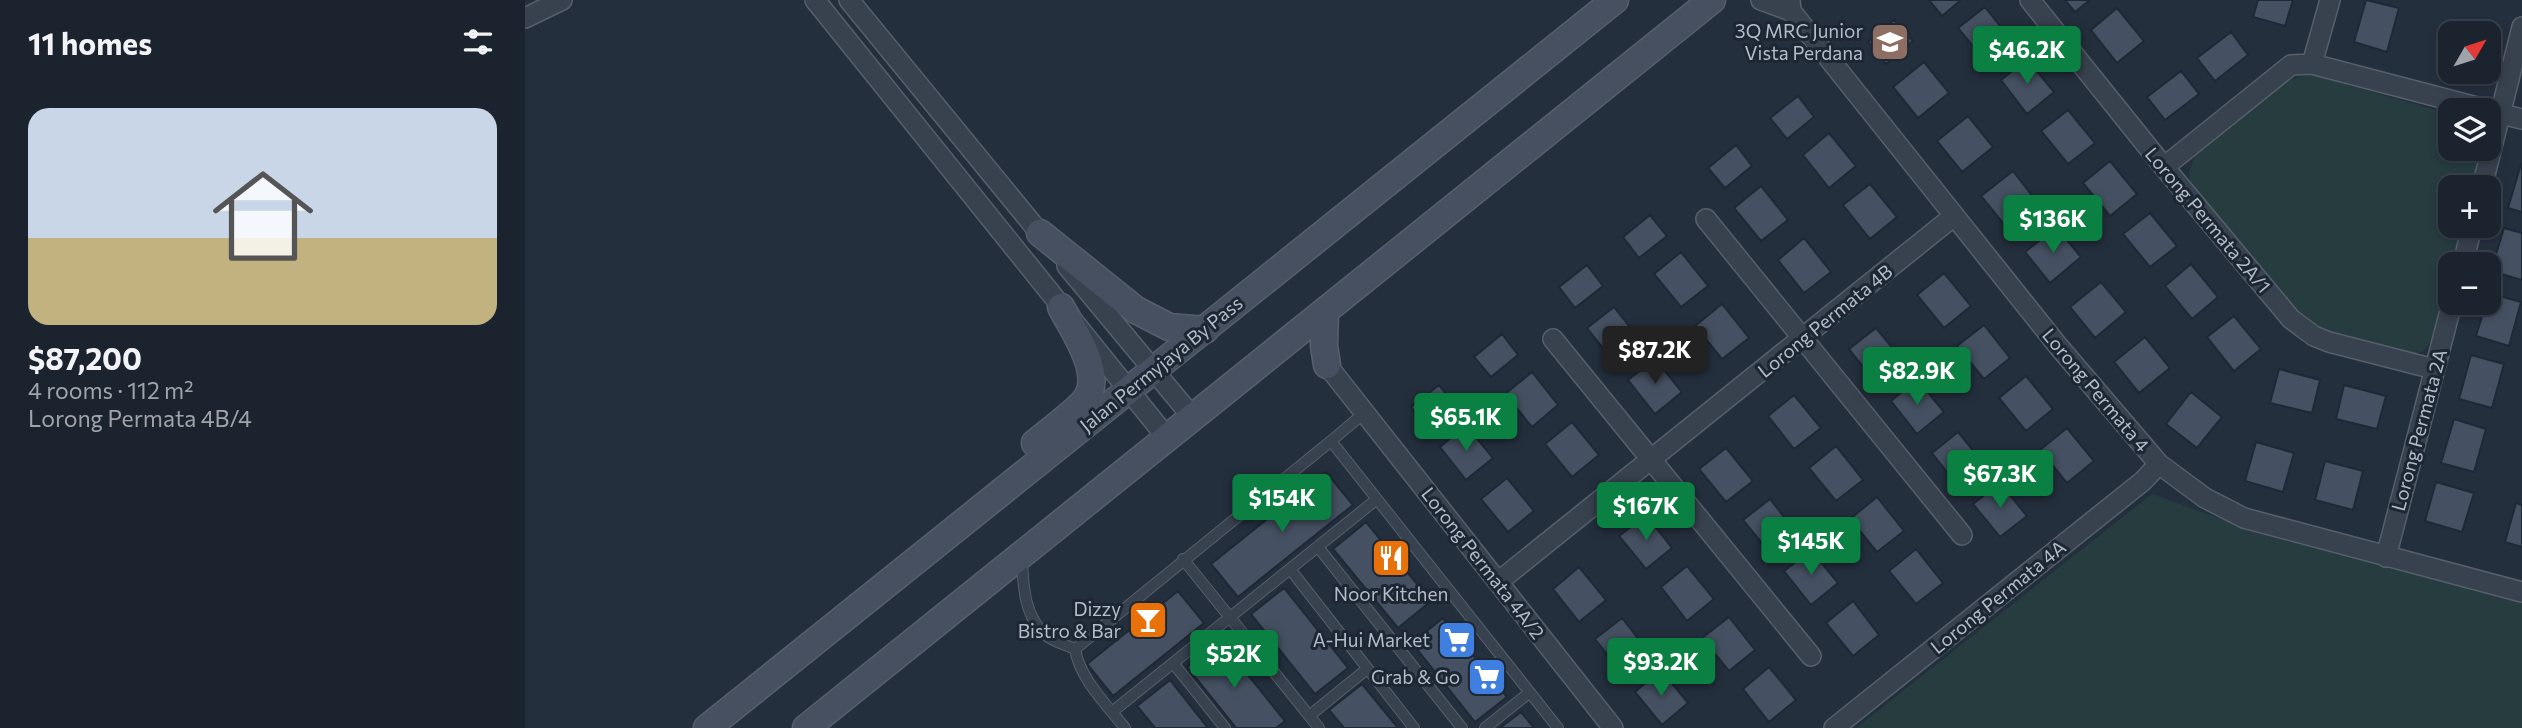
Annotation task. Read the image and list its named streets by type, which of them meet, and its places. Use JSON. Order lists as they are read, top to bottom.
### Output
{
  "streets": {
    "main road": ["Jalan Permyjaya By Pass"],
    "street": [
      "Lorong Permata 2A/1",
      "Lorong Permata 4B",
      "Lorong Permata 4",
      "Lorong Permata 2A",
      "Lorong Permata 4A/2",
      "Lorong Permata 4A"
    ]
  },
  "crossings": [
    ["Lorong Permata 2A/1", "Lorong Permata 2A"],
    ["Lorong Permata 4B", "Lorong Permata 4"],
    ["Lorong Permata 4B", "Lorong Permata 4A/2"],
    ["Lorong Permata 4", "Lorong Permata 2A"],
    ["Lorong Permata 4", "Lorong Permata 4A"]
  ],
  "places": {
    "school or university": ["3Q MRC Junior Vista Perdana"],
    "restaurant": ["Noor Kitchen"],
    "bar": ["Dizzy Bistro & Bar"],
    "supermarket": ["A-Hui Market", "Grab & Go"]
  },
  "north": "top right",
  "page": {
    "heading": "11 homes",
    "map_buttons": ["+", "−"],
    "price": [
      "$46.2K",
      "$136K",
      "$87.2K",
      "$82.9K",
      "$65.1K",
      "$67.3K",
      "$154K",
      "$167K",
      "$145K",
      "$52K",
      "$93.2K"
    ],
    "list": [
      {
        "name": "$87,200",
        "note": "4 rooms · 112 m² · Lorong Permata 4B/4"
      }
    ]
  }
}
